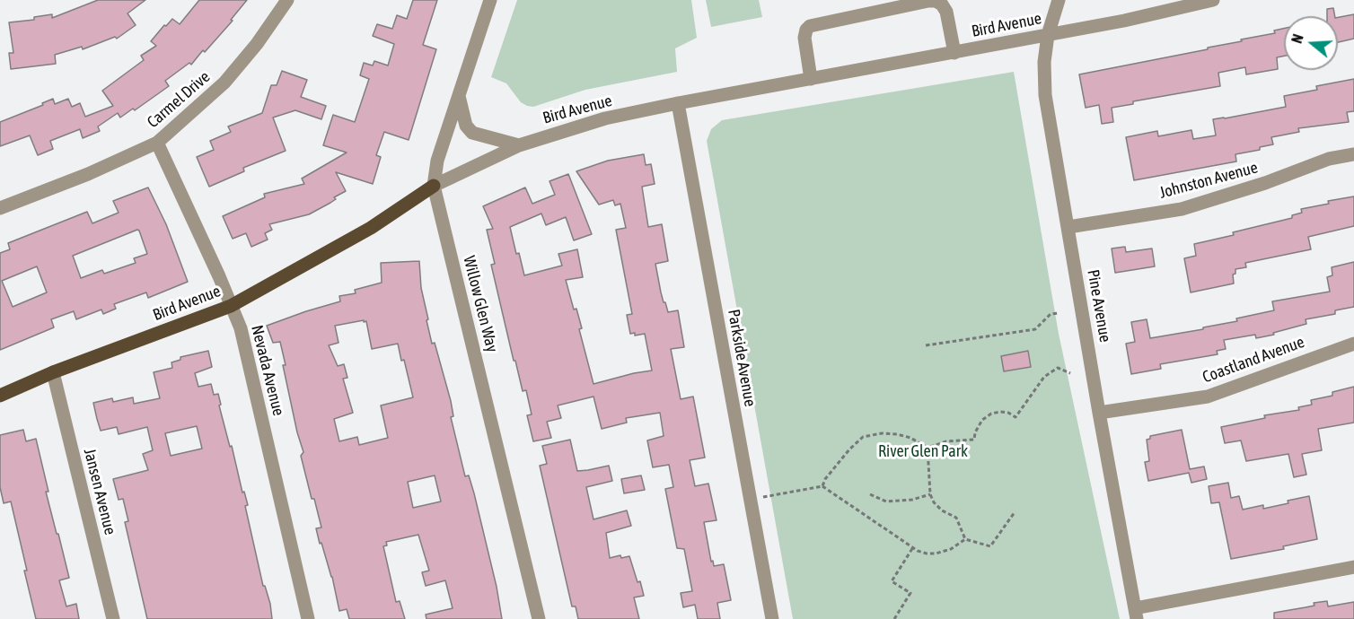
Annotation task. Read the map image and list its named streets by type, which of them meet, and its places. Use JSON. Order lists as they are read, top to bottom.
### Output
{
  "streets": {
    "main road": ["Bird Avenue"],
    "street": [
      "Carmel Drive",
      "Johnston Avenue",
      "Willow Glen Way",
      "Pine Avenue",
      "Parkside Avenue",
      "Coastland Avenue",
      "Nevada Avenue",
      "Jansen Avenue"
    ]
  },
  "crossings": [
    ["Bird Avenue", "Willow Glen Way"],
    ["Bird Avenue", "Pine Avenue"],
    ["Bird Avenue", "Parkside Avenue"],
    ["Bird Avenue", "Nevada Avenue"],
    ["Bird Avenue", "Jansen Avenue"],
    ["Carmel Drive", "Nevada Avenue"],
    ["Johnston Avenue", "Pine Avenue"],
    ["Pine Avenue", "Coastland Avenue"]
  ],
  "parks": ["River Glen Park"],
  "north": "left"
}
